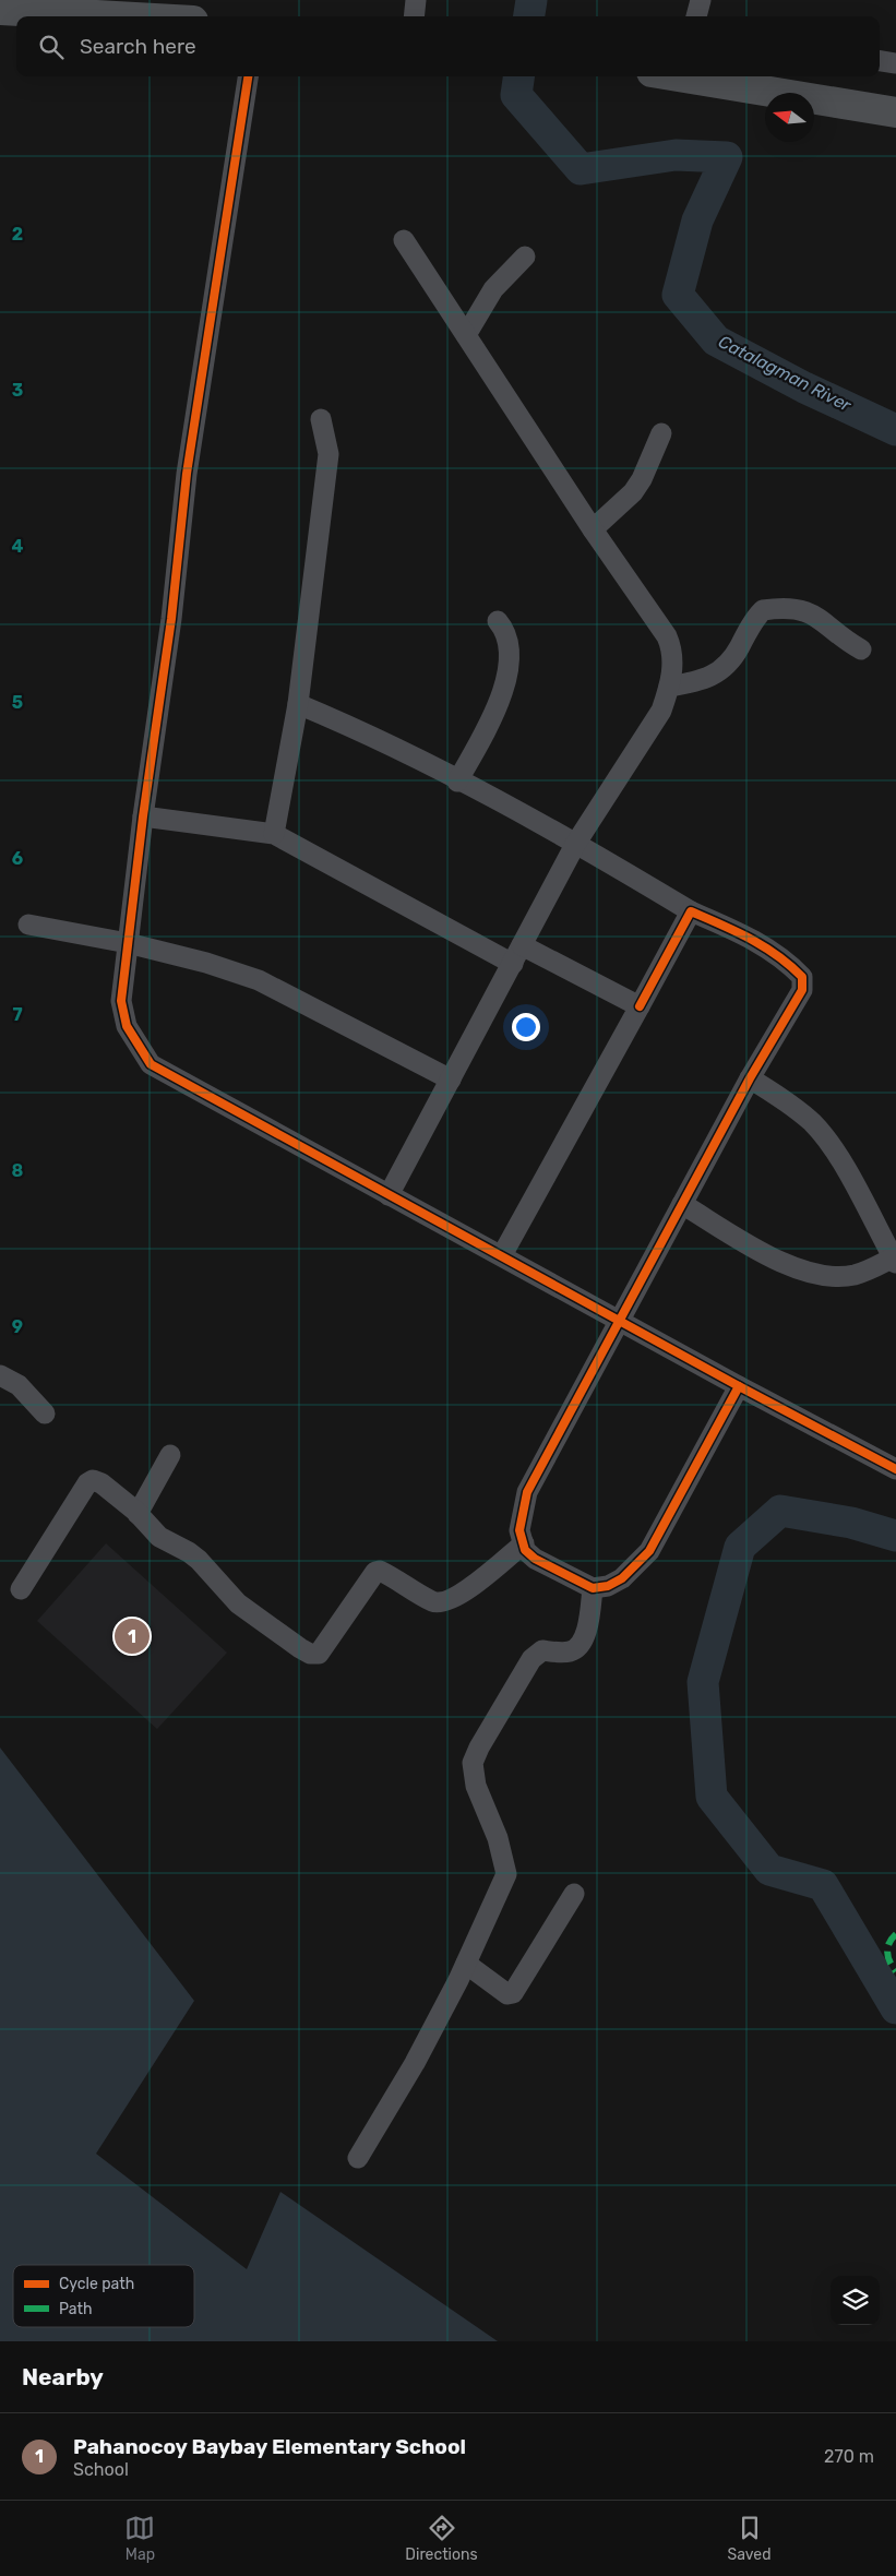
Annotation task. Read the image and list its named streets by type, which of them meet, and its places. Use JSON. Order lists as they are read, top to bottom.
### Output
{
  "water": ["Catalagman River"],
  "legend": ["Cycle path", "Path"],
  "north": "left",
  "page": {
    "search": "Search here",
    "pins": "1",
    "heading": "Nearby",
    "list": [
      {
        "mark": "1",
        "name": "Pahanocoy Baybay Elementary School",
        "note": "School",
        "value": "270 m"
      }
    ],
    "nav": ["Map", "Directions", "Saved"]
  },
  "grid": {
    "rows": [
      "2",
      "3",
      "4",
      "5",
      "6",
      "7",
      "8",
      "9"
    ]
  }
}
